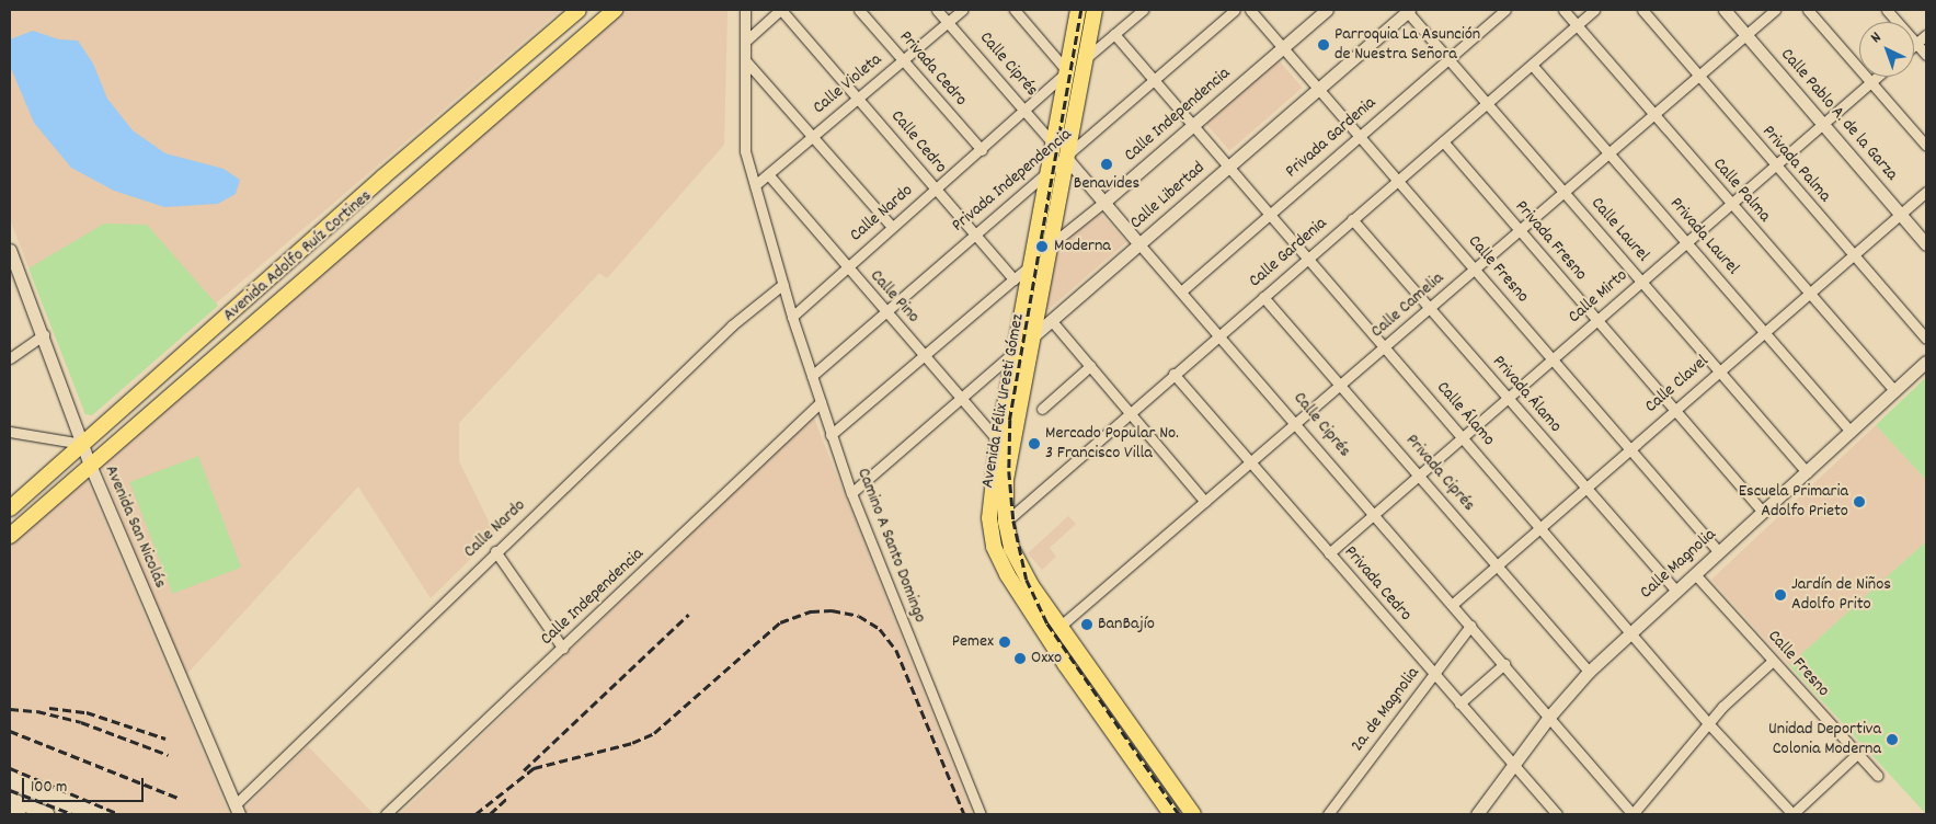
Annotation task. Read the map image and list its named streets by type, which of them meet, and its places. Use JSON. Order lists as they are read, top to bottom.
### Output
{
  "streets": {
    "main road": ["Avenida Adolfo Ruíz Cortines", "Avenida Félix Uresti Gómez"],
    "street": [
      "Calle Ciprés",
      "Privada Cedro",
      "Calle Violeta",
      "Calle Independencia",
      "Calle Pablo A. de la Garza",
      "Privada Gardenia",
      "Calle Cedro",
      "Privada Palma",
      "Privada Independencia",
      "Calle Palma",
      "Calle Libertad",
      "Calle Nardo",
      "Calle Laurel",
      "Privada Laurel",
      "Privada Fresno",
      "Calle Gardenia",
      "Calle Fresno",
      "Calle Pino",
      "Calle Mirto",
      "Calle Camelia",
      "Calle Clavel",
      "Privada Álamo",
      "Calle Álamo",
      "Privada Ciprés",
      "Avenida San Nicolás",
      "Camino A Santo Domingo",
      "Calle Magnolia",
      "2a. de Magnolia"
    ]
  },
  "crossings": [
    ["Calle Ciprés", "Calle Violeta"],
    ["Calle Ciprés", "Calle Independencia"],
    ["Calle Ciprés", "Privada Gardenia"],
    ["Calle Ciprés", "Privada Independencia"],
    ["Calle Ciprés", "Calle Libertad"],
    ["Calle Ciprés", "Calle Nardo"],
    ["Calle Ciprés", "Calle Gardenia"],
    ["Calle Ciprés", "Calle Mirto"],
    ["Calle Ciprés", "Calle Camelia"],
    ["Calle Ciprés", "Calle Clavel"],
    ["Calle Ciprés", "Avenida Félix Uresti Gómez"],
    ["Calle Ciprés", "Calle Magnolia"],
    ["Calle Ciprés", "2a. de Magnolia"],
    ["Privada Cedro", "Calle Violeta"],
    ["Privada Cedro", "Calle Nardo"],
    ["Privada Cedro", "Calle Gardenia"],
    ["Privada Cedro", "Calle Mirto"],
    ["Privada Cedro", "Calle Camelia"],
    ["Privada Cedro", "Calle Magnolia"],
    ["Privada Cedro", "2a. de Magnolia"],
    ["Calle Violeta", "Calle Cedro"],
    ["Calle Violeta", "Calle Pino"],
    ["Calle Independencia", "Calle Fresno"],
    ["Calle Independencia", "Avenida Félix Uresti Gómez"],
    ["Calle Independencia", "Calle Álamo"],
    ["Calle Independencia", "Camino A Santo Domingo"],
    ["Calle Pablo A. de la Garza", "Calle Mirto"],
    ["Calle Pablo A. de la Garza", "Calle Camelia"],
    ["Calle Pablo A. de la Garza", "Calle Clavel"],
    ["Privada Gardenia", "Calle Laurel"],
    ["Privada Gardenia", "Calle Fresno"],
    ["Privada Gardenia", "Calle Álamo"],
    ["Calle Cedro", "Privada Independencia"],
    ["Calle Cedro", "Calle Nardo"],
    ["Privada Palma", "Calle Mirto"],
    ["Privada Palma", "Calle Camelia"],
    ["Privada Palma", "Calle Clavel"],
    ["Privada Independencia", "Calle Pino"],
    ["Privada Independencia", "Avenida Félix Uresti Gómez"],
    ["Privada Independencia", "Calle Álamo"],
    ["Privada Independencia", "Camino A Santo Domingo"],
    ["Calle Palma", "Calle Gardenia"],
    ["Calle Palma", "Calle Mirto"],
    ["Calle Palma", "Calle Camelia"],
    ["Calle Palma", "Calle Clavel"],
    ["Calle Palma", "Calle Magnolia"],
    ["Calle Libertad", "Calle Laurel"],
    ["Calle Libertad", "Calle Fresno"],
    ["Calle Libertad", "Calle Pino"],
    ["Calle Libertad", "Avenida Félix Uresti Gómez"],
    ["Calle Libertad", "Calle Álamo"],
    ["Calle Libertad", "Camino A Santo Domingo"],
    ["Calle Nardo", "Calle Pino"],
    ["Calle Nardo", "Avenida Félix Uresti Gómez"],
    ["Calle Nardo", "Avenida San Nicolás"],
    ["Calle Nardo", "Camino A Santo Domingo"],
    ["Calle Laurel", "Calle Gardenia"],
    ["Calle Laurel", "Calle Mirto"],
    ["Calle Laurel", "Calle Camelia"],
    ["Calle Laurel", "Calle Clavel"],
    ["Calle Laurel", "Calle Magnolia"],
    ["Privada Laurel", "Calle Gardenia"],
    ["Privada Laurel", "Calle Mirto"],
    ["Privada Laurel", "Calle Camelia"],
    ["Privada Laurel", "Calle Clavel"],
    ["Privada Laurel", "Calle Magnolia"],
    ["Privada Fresno", "Calle Gardenia"],
    ["Privada Fresno", "Calle Mirto"],
    ["Privada Fresno", "Calle Camelia"],
    ["Privada Fresno", "Calle Clavel"],
    ["Privada Fresno", "Calle Magnolia"],
    ["Calle Gardenia", "Calle Fresno"],
    ["Calle Gardenia", "Privada Álamo"],
    ["Calle Gardenia", "Avenida Félix Uresti Gómez"],
    ["Calle Gardenia", "Calle Álamo"],
    ["Calle Gardenia", "Privada Ciprés"],
    ["Avenida Adolfo Ruíz Cortines", "Avenida San Nicolás"],
    ["Calle Fresno", "Calle Mirto"],
    ["Calle Fresno", "Calle Camelia"],
    ["Calle Fresno", "Calle Clavel"],
    ["Calle Fresno", "Calle Magnolia"],
    ["Calle Pino", "Avenida Félix Uresti Gómez"],
    ["Calle Mirto", "Privada Álamo"],
    ["Calle Mirto", "Calle Álamo"],
    ["Calle Mirto", "Privada Ciprés"],
    ["Calle Camelia", "Privada Álamo"],
    ["Calle Camelia", "Avenida Félix Uresti Gómez"],
    ["Calle Camelia", "Calle Álamo"],
    ["Calle Camelia", "Privada Ciprés"],
    ["Calle Clavel", "Privada Álamo"],
    ["Calle Clavel", "Calle Álamo"],
    ["Calle Clavel", "Privada Ciprés"],
    ["Privada Álamo", "Calle Magnolia"],
    ["Calle Álamo", "Calle Magnolia"],
    ["Privada Ciprés", "Calle Magnolia"]
  ],
  "places": [
    "Parroquia La Asunción de Nuestra Señora",
    "Benavides",
    "Moderna",
    "Mercado Popular No. 3 Francisco Villa",
    "Escuela Primaria Adolfo Prieto",
    "Jardín de Niños Adolfo Prito",
    "BanBajío",
    "Pemex",
    "Oxxo",
    "Unidad Deportiva Colonia Moderna"
  ],
  "scale_bar": "100 m",
  "north": "top left"
}
